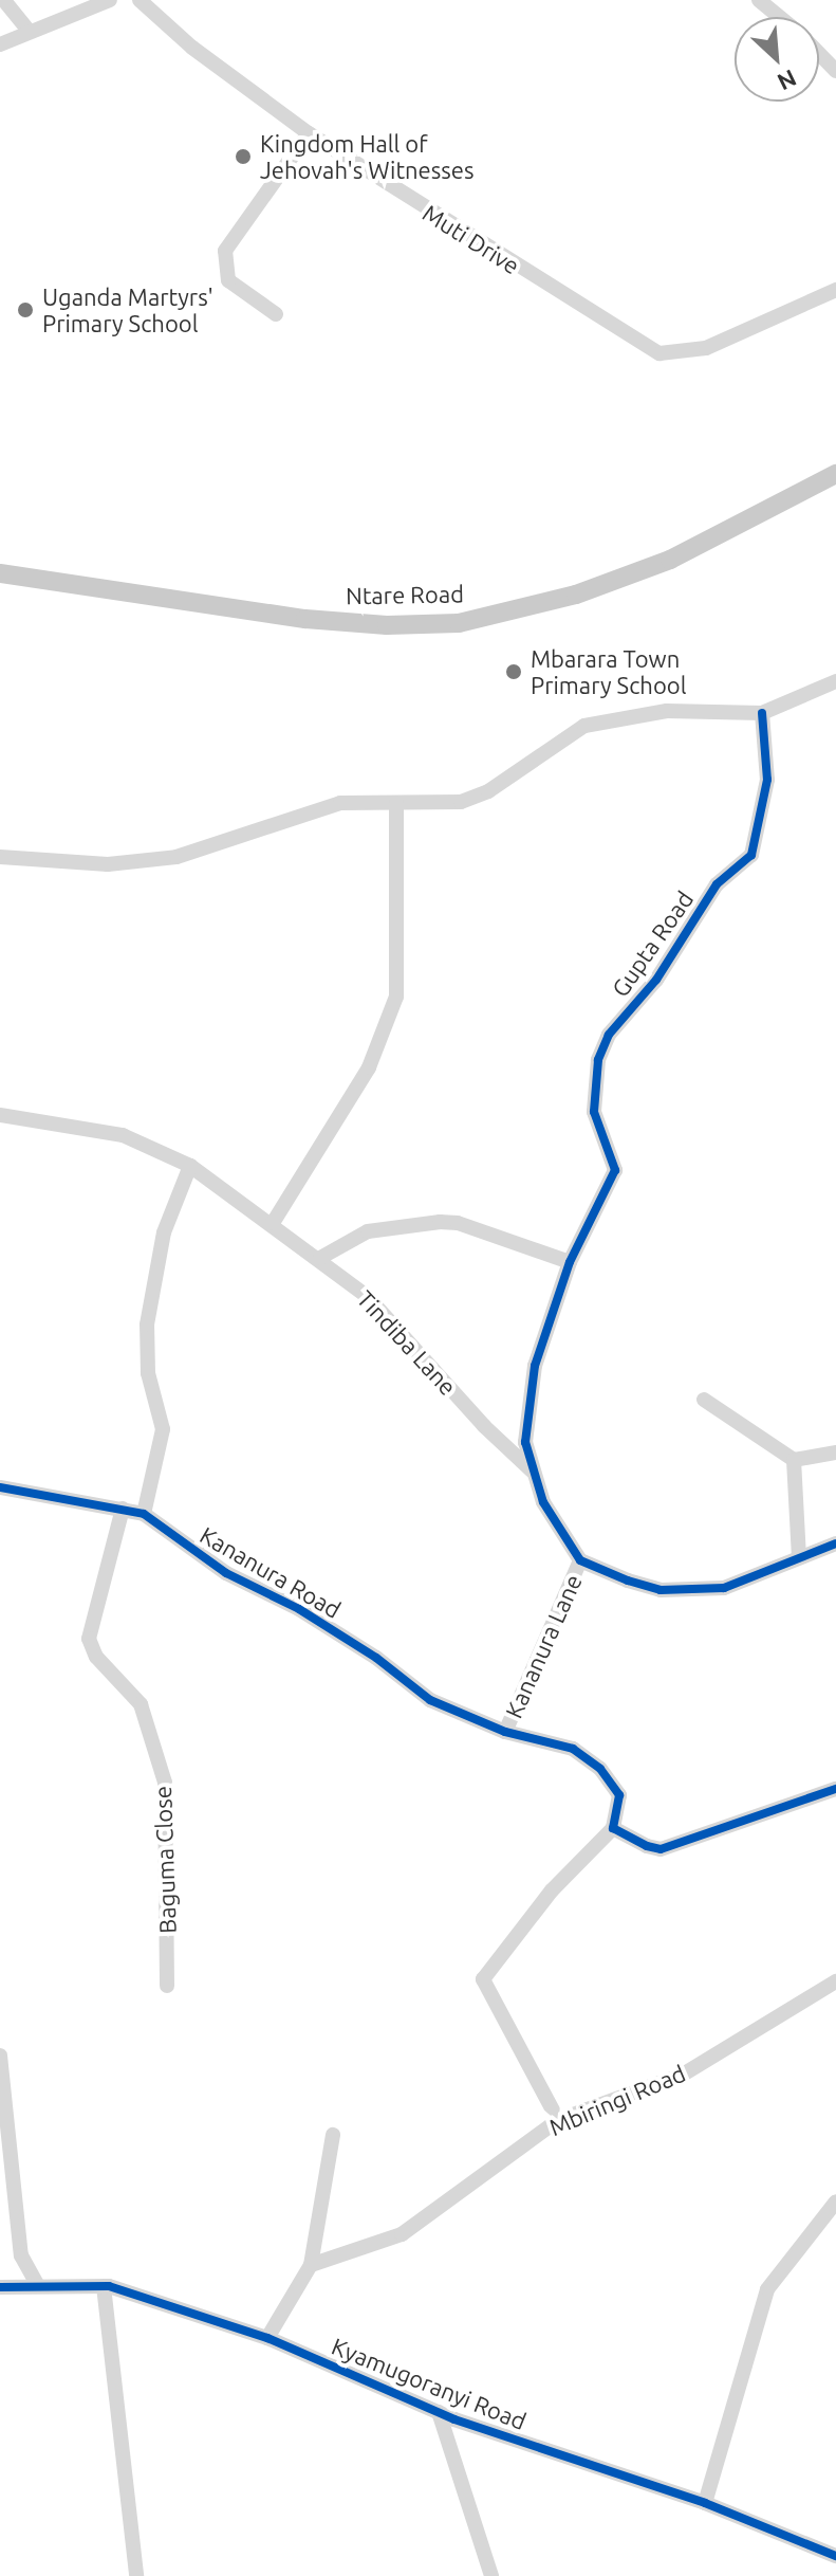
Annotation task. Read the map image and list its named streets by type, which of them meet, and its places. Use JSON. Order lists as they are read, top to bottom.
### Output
{
  "streets": {
    "main road": ["Ntare Road"],
    "street": [
      "Muti Drive",
      "Gupta Road",
      "Tindiba Lane",
      "Kananura Road",
      "Kananura Lane",
      "Baguma Close",
      "Mbiringi Road",
      "Kyamugoranyi Road"
    ]
  },
  "crossings": [
    ["Gupta Road", "Tindiba Lane"],
    ["Gupta Road", "Kananura Lane"],
    ["Kananura Road", "Kananura Lane"],
    ["Kananura Road", "Baguma Close"]
  ],
  "places": ["Kingdom Hall of Jehovah's Witnesses", "Uganda Martyrs' Primary School", "Mbarara Town Primary School"],
  "north": "bottom right"
}
